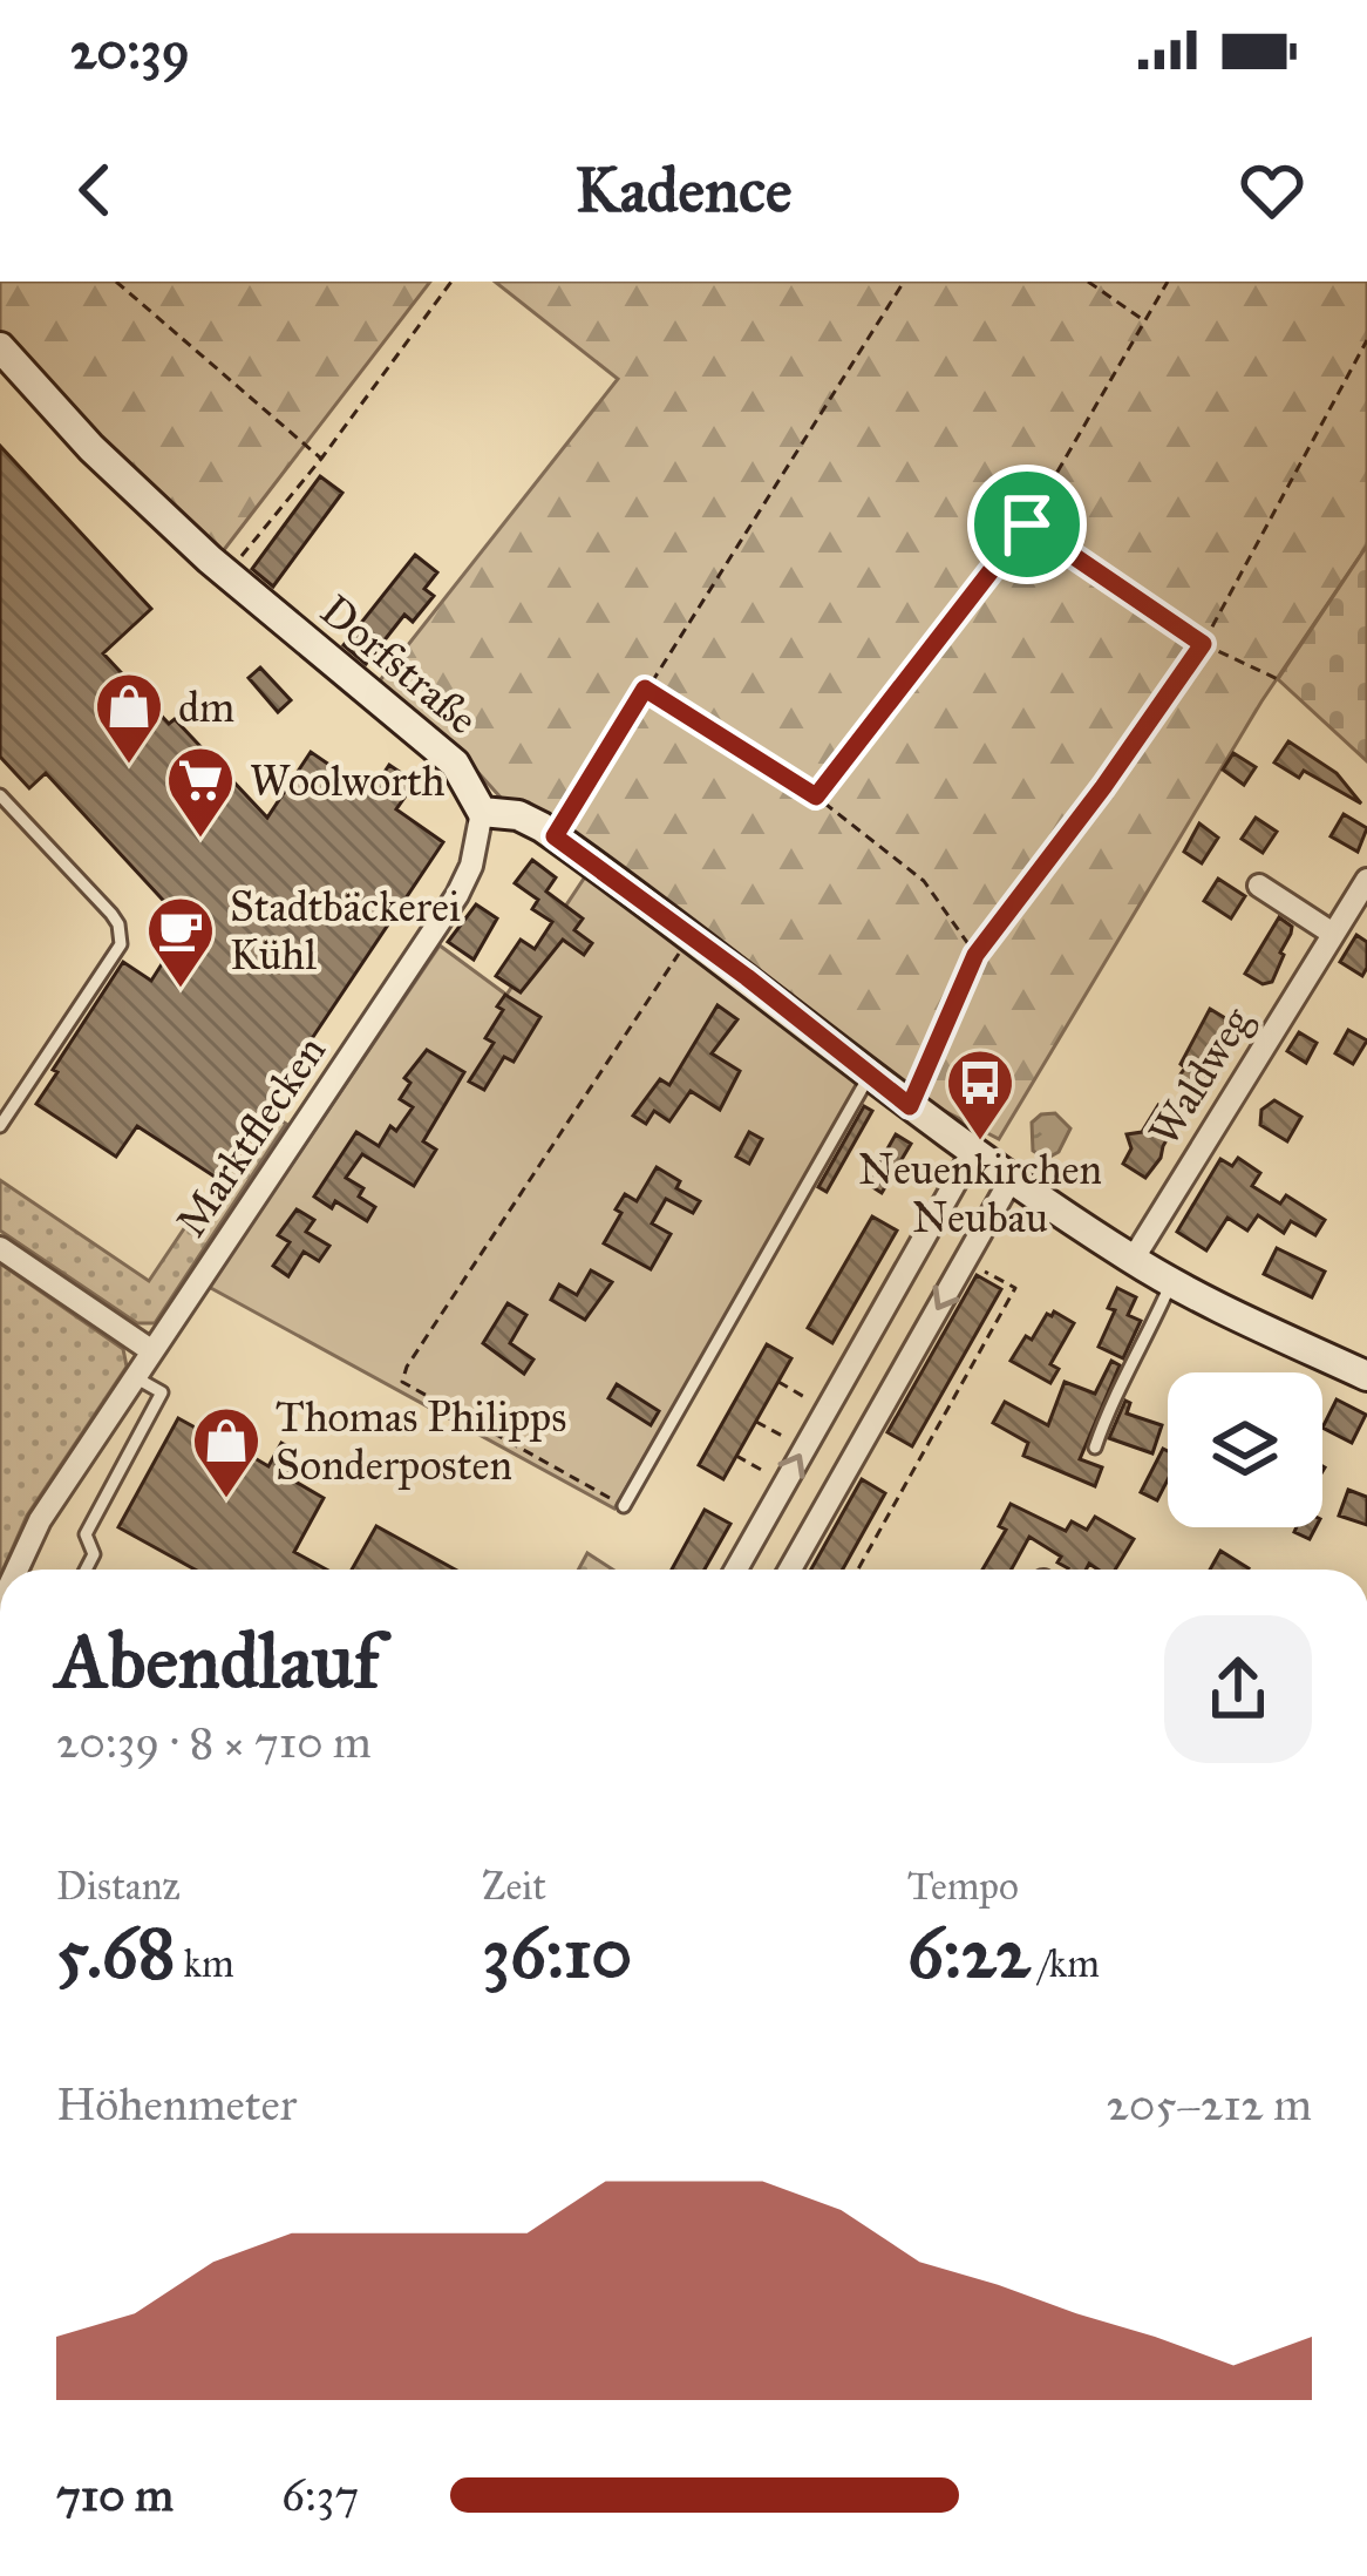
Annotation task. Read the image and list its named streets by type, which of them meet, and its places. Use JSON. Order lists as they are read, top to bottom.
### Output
{
  "streets": {
    "street": ["Dorfstraße", "Waldweg", "Marktflecken"]
  },
  "crossings": [
    ["Dorfstraße", "Marktflecken"]
  ],
  "places": {
    "shop": ["dm", "Thomas Philipps Sonderposten"],
    "supermarket": ["Woolworth"],
    "cafe": ["Stadtbäckerei Kühl"],
    "bus stop": ["Neuenkirchen Neubau"]
  },
  "page": {
    "status": "20:39",
    "header": "Kadence",
    "heading": ["Abendlauf", "20:39 · 8 × 710 m"],
    "stats": [
      ["Distanz", "5.68 km"],
      ["Zeit", "36:10"],
      ["Tempo", "6:22 /km"]
    ],
    "chart": ["Höhenmeter", "205–212 m"],
    "list": [
      {
        "name": "710 m",
        "note": "6:37"
      }
    ]
  }
}
